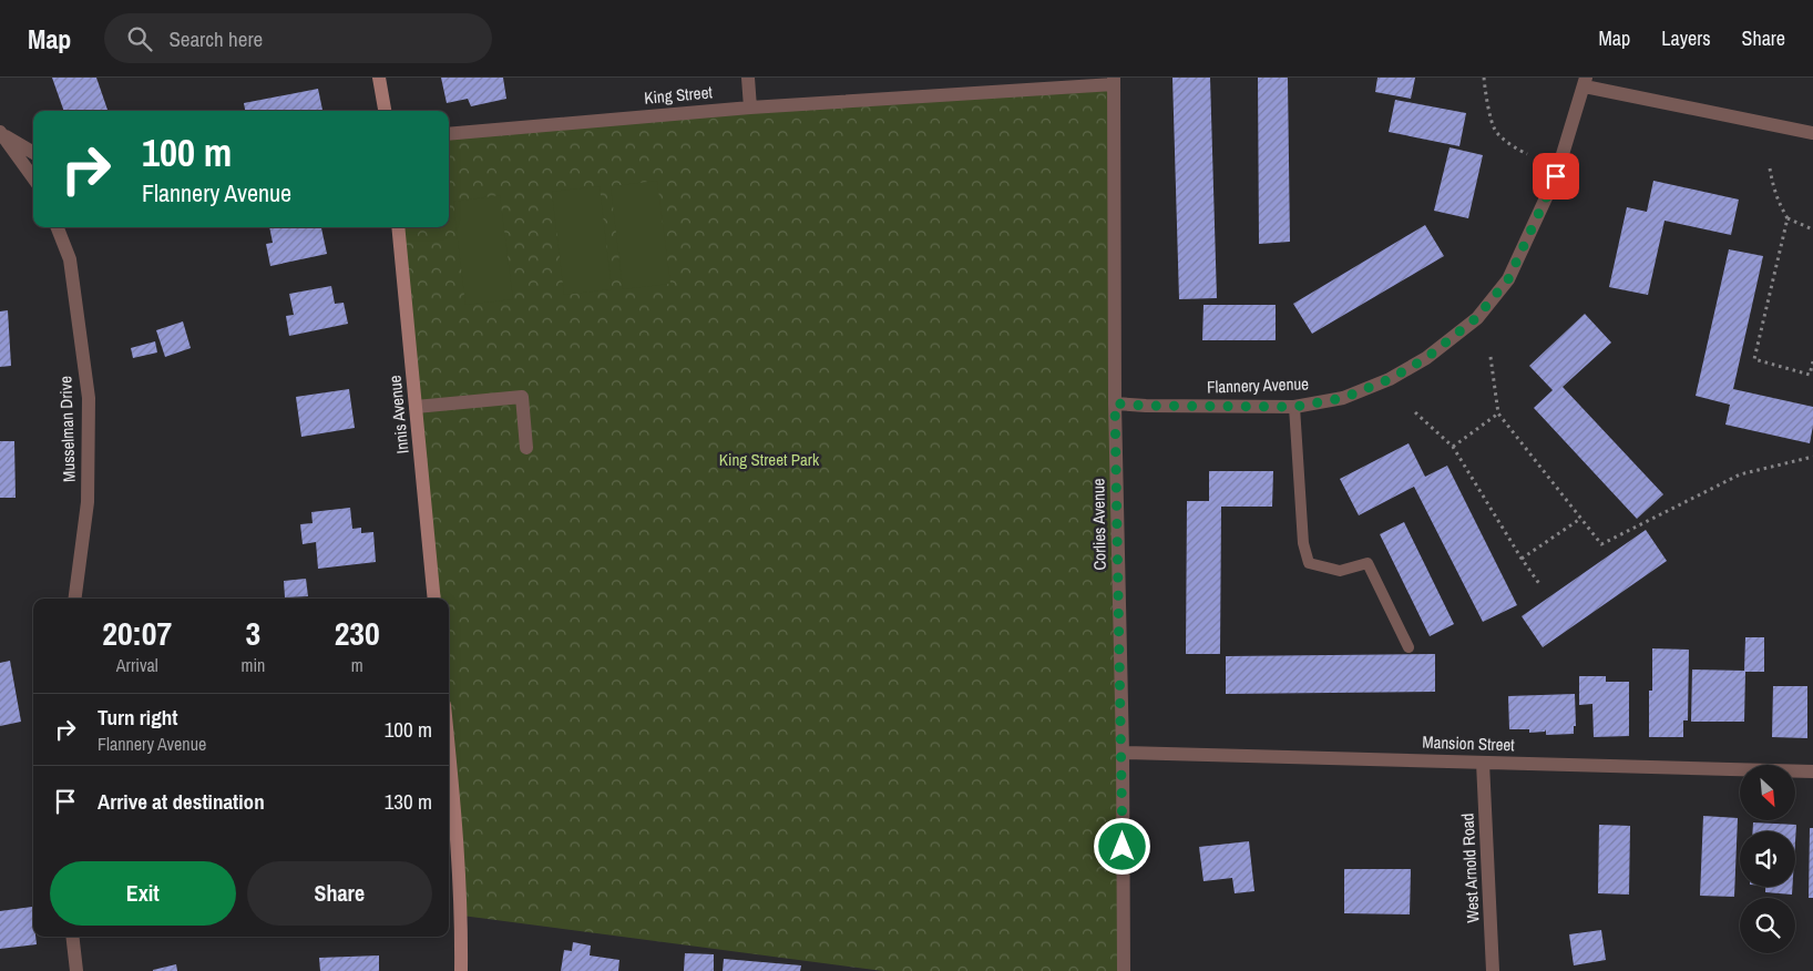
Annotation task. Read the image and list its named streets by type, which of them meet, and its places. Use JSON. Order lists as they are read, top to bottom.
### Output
{
  "streets": {
    "main road": ["Innis Avenue"],
    "street": [
      "King Street",
      "Flannery Avenue",
      "Musselman Drive",
      "Corlies Avenue",
      "Mansion Street",
      "West Arnold Road"
    ]
  },
  "crossings": [
    ["King Street", "Corlies Avenue"],
    ["Flannery Avenue", "Corlies Avenue"],
    ["Corlies Avenue", "Mansion Street"],
    ["Mansion Street", "West Arnold Road"]
  ],
  "parks": ["King Street Park"],
  "north": "bottom right",
  "page": {
    "header": "Map",
    "search": "Search here",
    "nav": ["Map", "Layers", "Share"],
    "turn": ["100 m", "Flannery Avenue"],
    "eta": [
      "20:07",
      "Arrival",
      "3",
      "min",
      "230",
      "m"
    ],
    "list": [
      {
        "name": "Turn right",
        "note": "Flannery Avenue",
        "value": "100 m"
      },
      {
        "name": "Arrive at destination",
        "value": "130 m"
      }
    ],
    "buttons": ["Exit", "Share"]
  }
}
